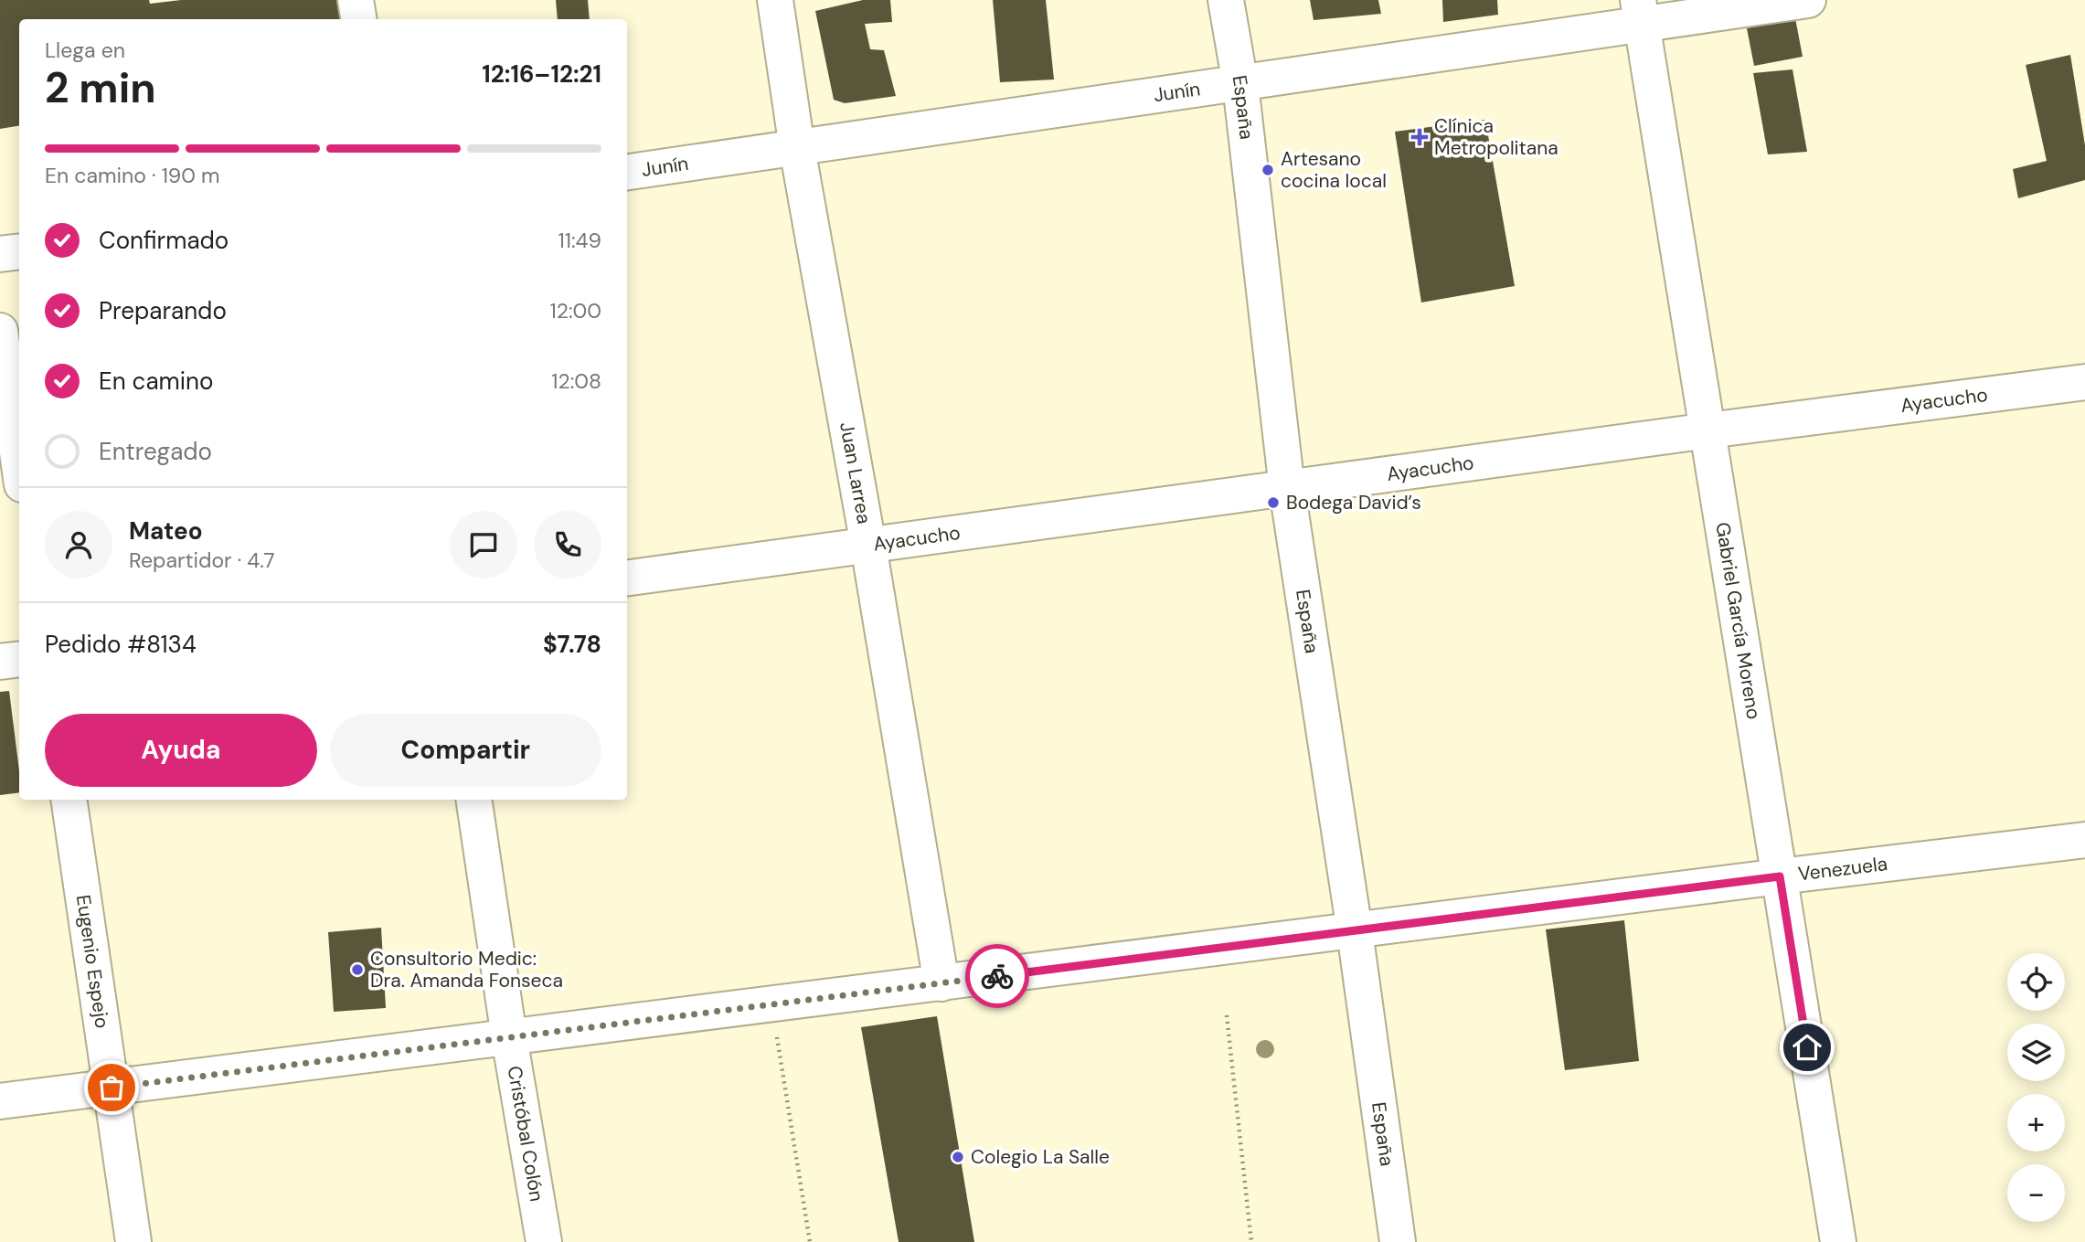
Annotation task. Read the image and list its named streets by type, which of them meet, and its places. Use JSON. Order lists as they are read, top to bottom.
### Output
{
  "streets": {
    "street": [
      "Junín",
      "España",
      "Ayacucho",
      "Juan Larrea",
      "Gabriel García Moreno",
      "Venezuela",
      "Eugenio Espejo",
      "Cristóbal Colón"
    ]
  },
  "crossings": [
    ["Junín", "España"],
    ["Junín", "Juan Larrea"],
    ["Junín", "Gabriel García Moreno"],
    ["España", "Ayacucho"],
    ["España", "Venezuela"],
    ["Ayacucho", "Juan Larrea"],
    ["Ayacucho", "Gabriel García Moreno"],
    ["Juan Larrea", "Venezuela"],
    ["Gabriel García Moreno", "Venezuela"],
    ["Venezuela", "Eugenio Espejo"],
    ["Venezuela", "Cristóbal Colón"]
  ],
  "places": {
    "health": ["Clínica Metropolitana"],
    "other": [
      "Artesano cocina local",
      "Bodega David’s",
      "Consultorio Medic: Dra. Amanda Fonseca",
      "Colegio La Salle"
    ]
  },
  "page": {
    "heading": ["2 min", "Llega en", "12:16–12:21"],
    "panel": [
      "Mateo",
      "Repartidor · 4.7",
      "Pedido #8134",
      "$7.78"
    ],
    "bar": "En camino · 190 m",
    "list": [
      ["Confirmado", "11:49"],
      ["Preparando", "12:00"],
      ["En camino", "12:08"],
      "Entregado"
    ],
    "buttons": ["Ayuda", "Compartir"],
    "map_buttons": ["+", "−"]
  }
}
